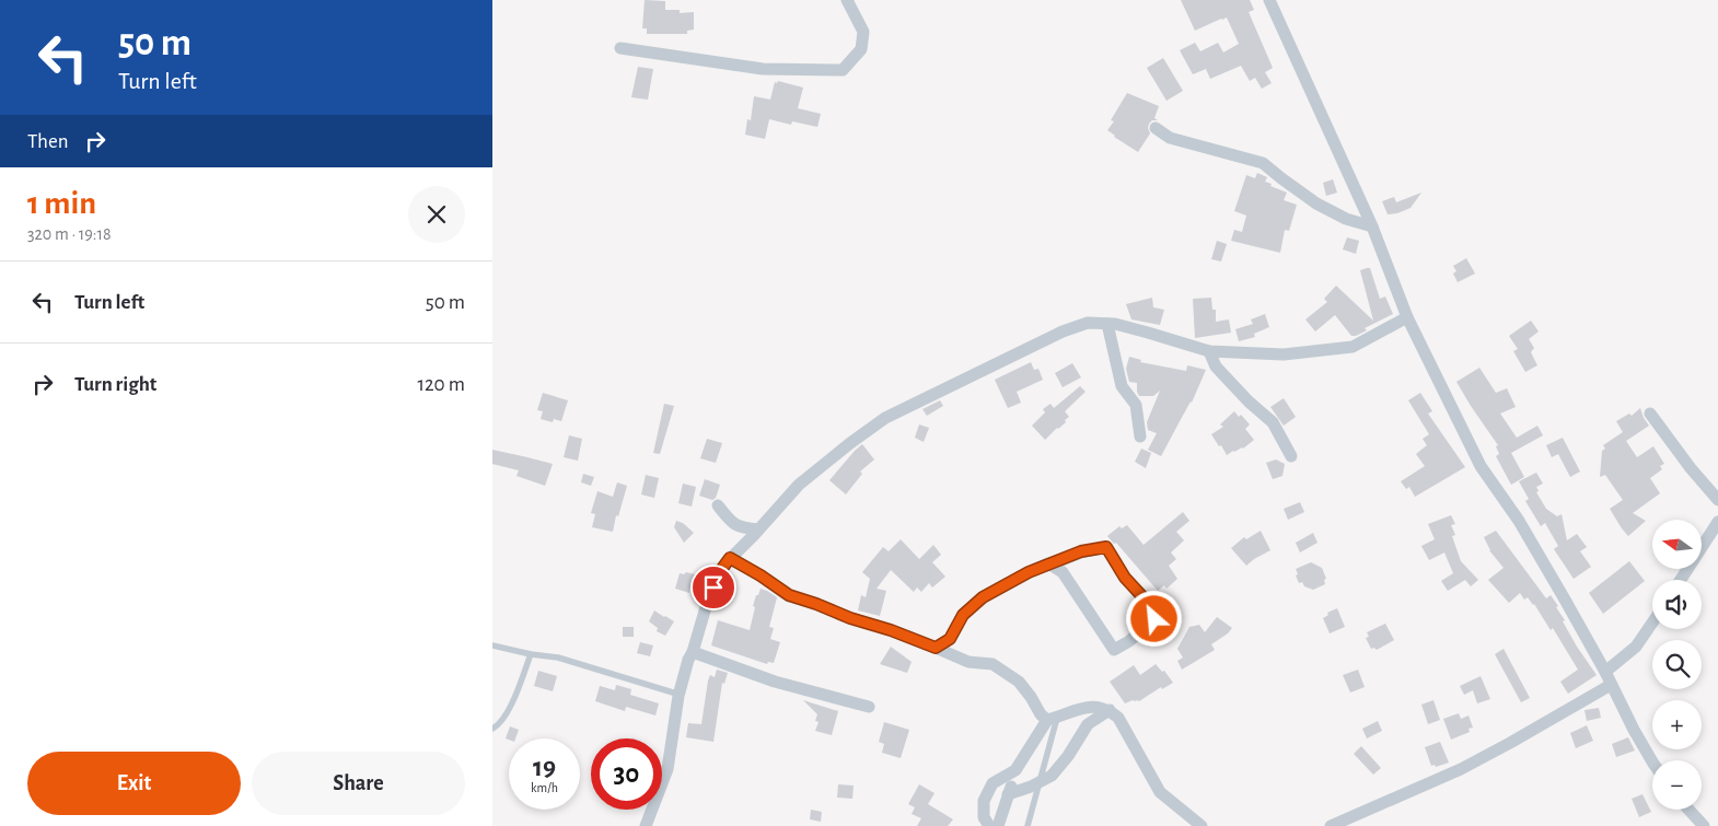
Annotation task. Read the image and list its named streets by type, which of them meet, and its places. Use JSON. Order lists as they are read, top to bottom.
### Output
{
  "north": "left",
  "page": {
    "turn": ["50 m", "Turn left"],
    "then": "Then",
    "heading": ["1 min", "320 m · 19:18"],
    "list": [
      {
        "name": "Turn left",
        "value": "50 m"
      },
      {
        "name": "Turn right",
        "value": "120 m"
      }
    ],
    "map_buttons": ["+", "−"],
    "speed": "19 km/h",
    "limit": "30",
    "buttons": ["Exit", "Share"]
  }
}
